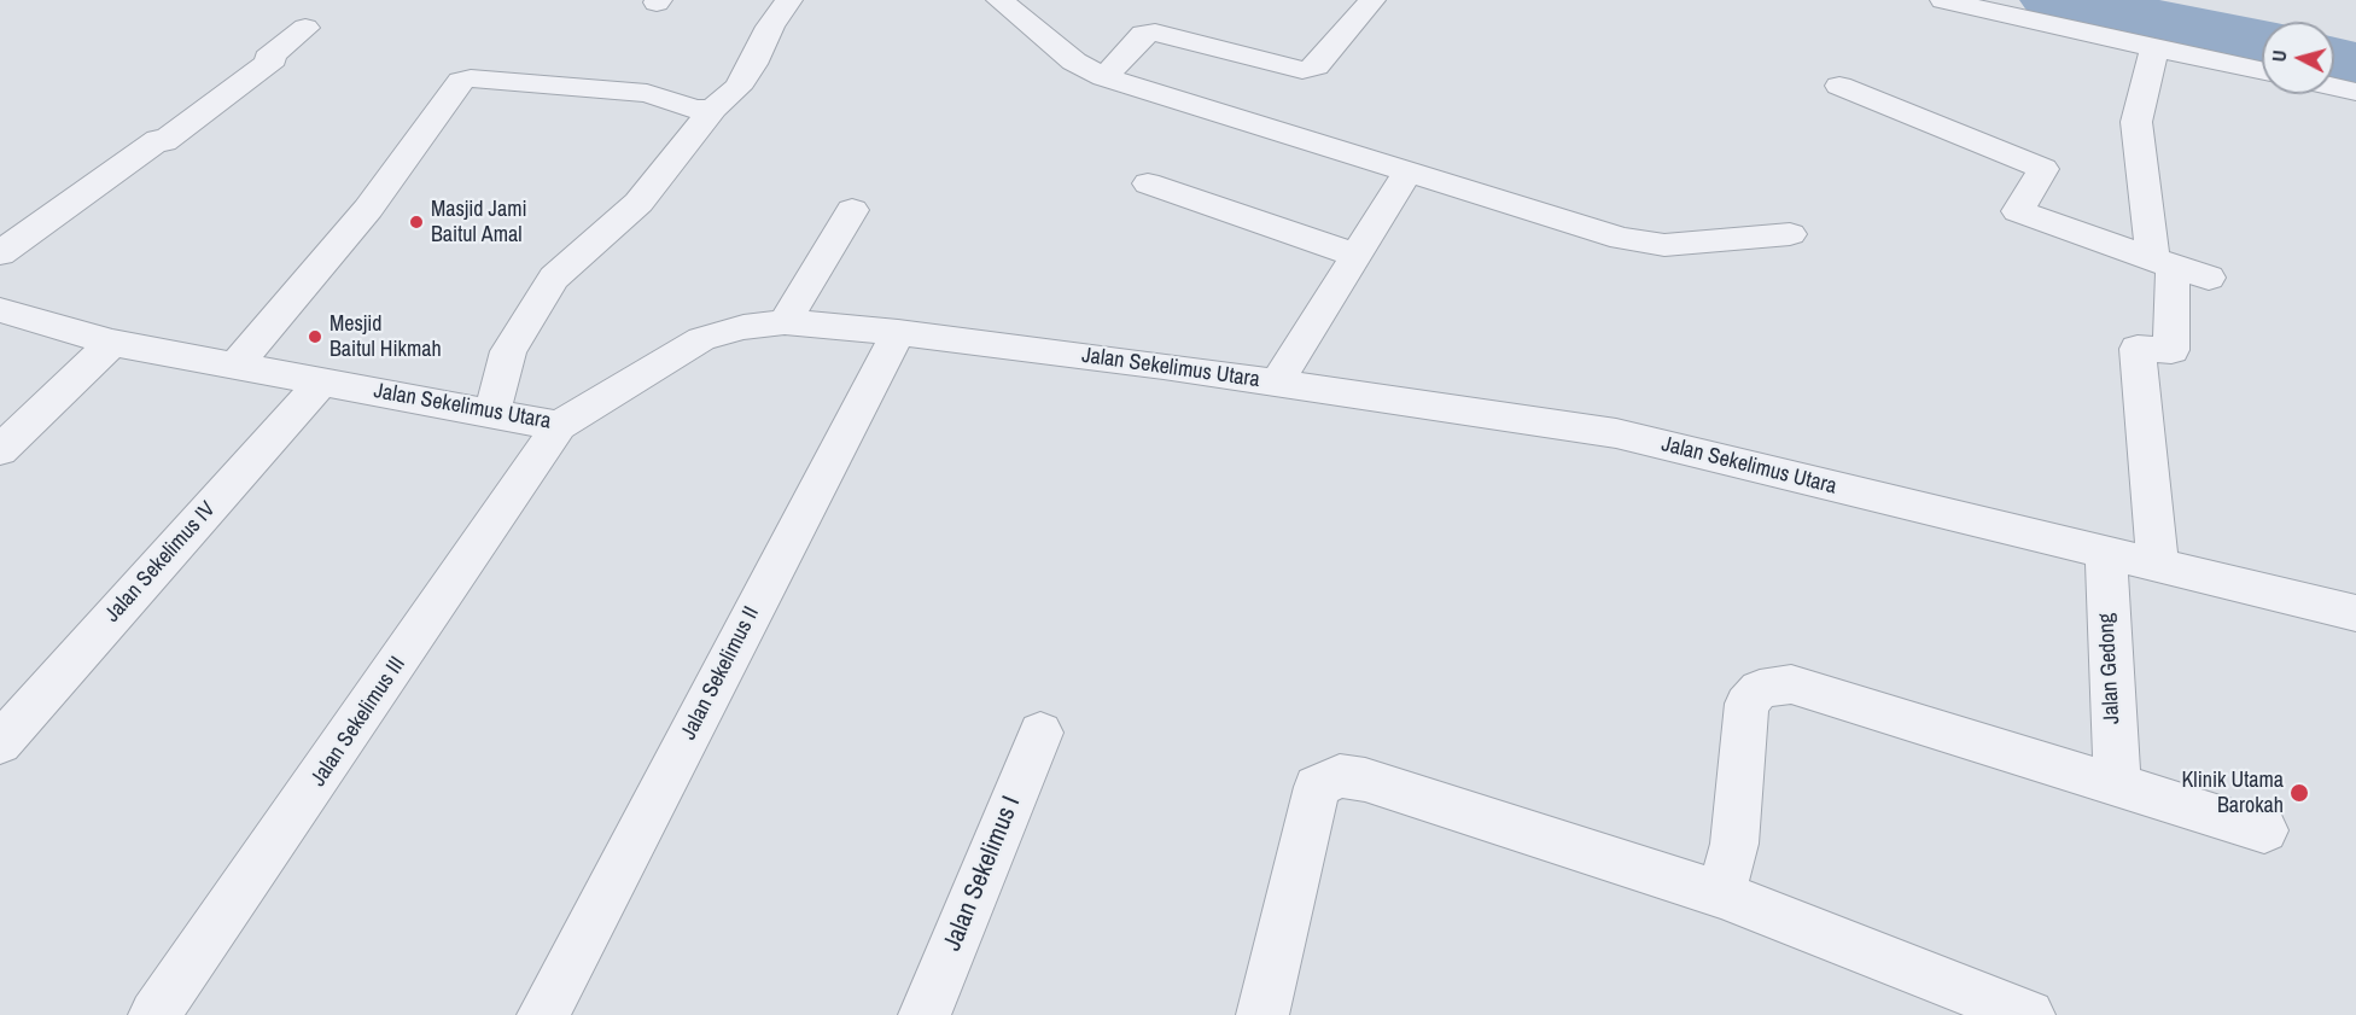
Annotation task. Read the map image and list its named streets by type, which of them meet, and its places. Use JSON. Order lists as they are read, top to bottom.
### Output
{
  "streets": {
    "street": [
      "Jalan Sekelimus Utara",
      "Jalan Sekelimus IV",
      "Jalan Gedong",
      "Jalan Sekelimus II",
      "Jalan Sekelimus III",
      "Jalan Sekelimus I"
    ]
  },
  "crossings": [
    ["Jalan Sekelimus Utara", "Jalan Sekelimus IV"],
    ["Jalan Sekelimus Utara", "Jalan Gedong"],
    ["Jalan Sekelimus Utara", "Jalan Sekelimus II"],
    ["Jalan Sekelimus Utara", "Jalan Sekelimus III"]
  ],
  "places": ["Masjid Jami Baitul Amal", "Mesjid Baitul Hikmah", "Klinik Utama Barokah"],
  "north": "left"
}
